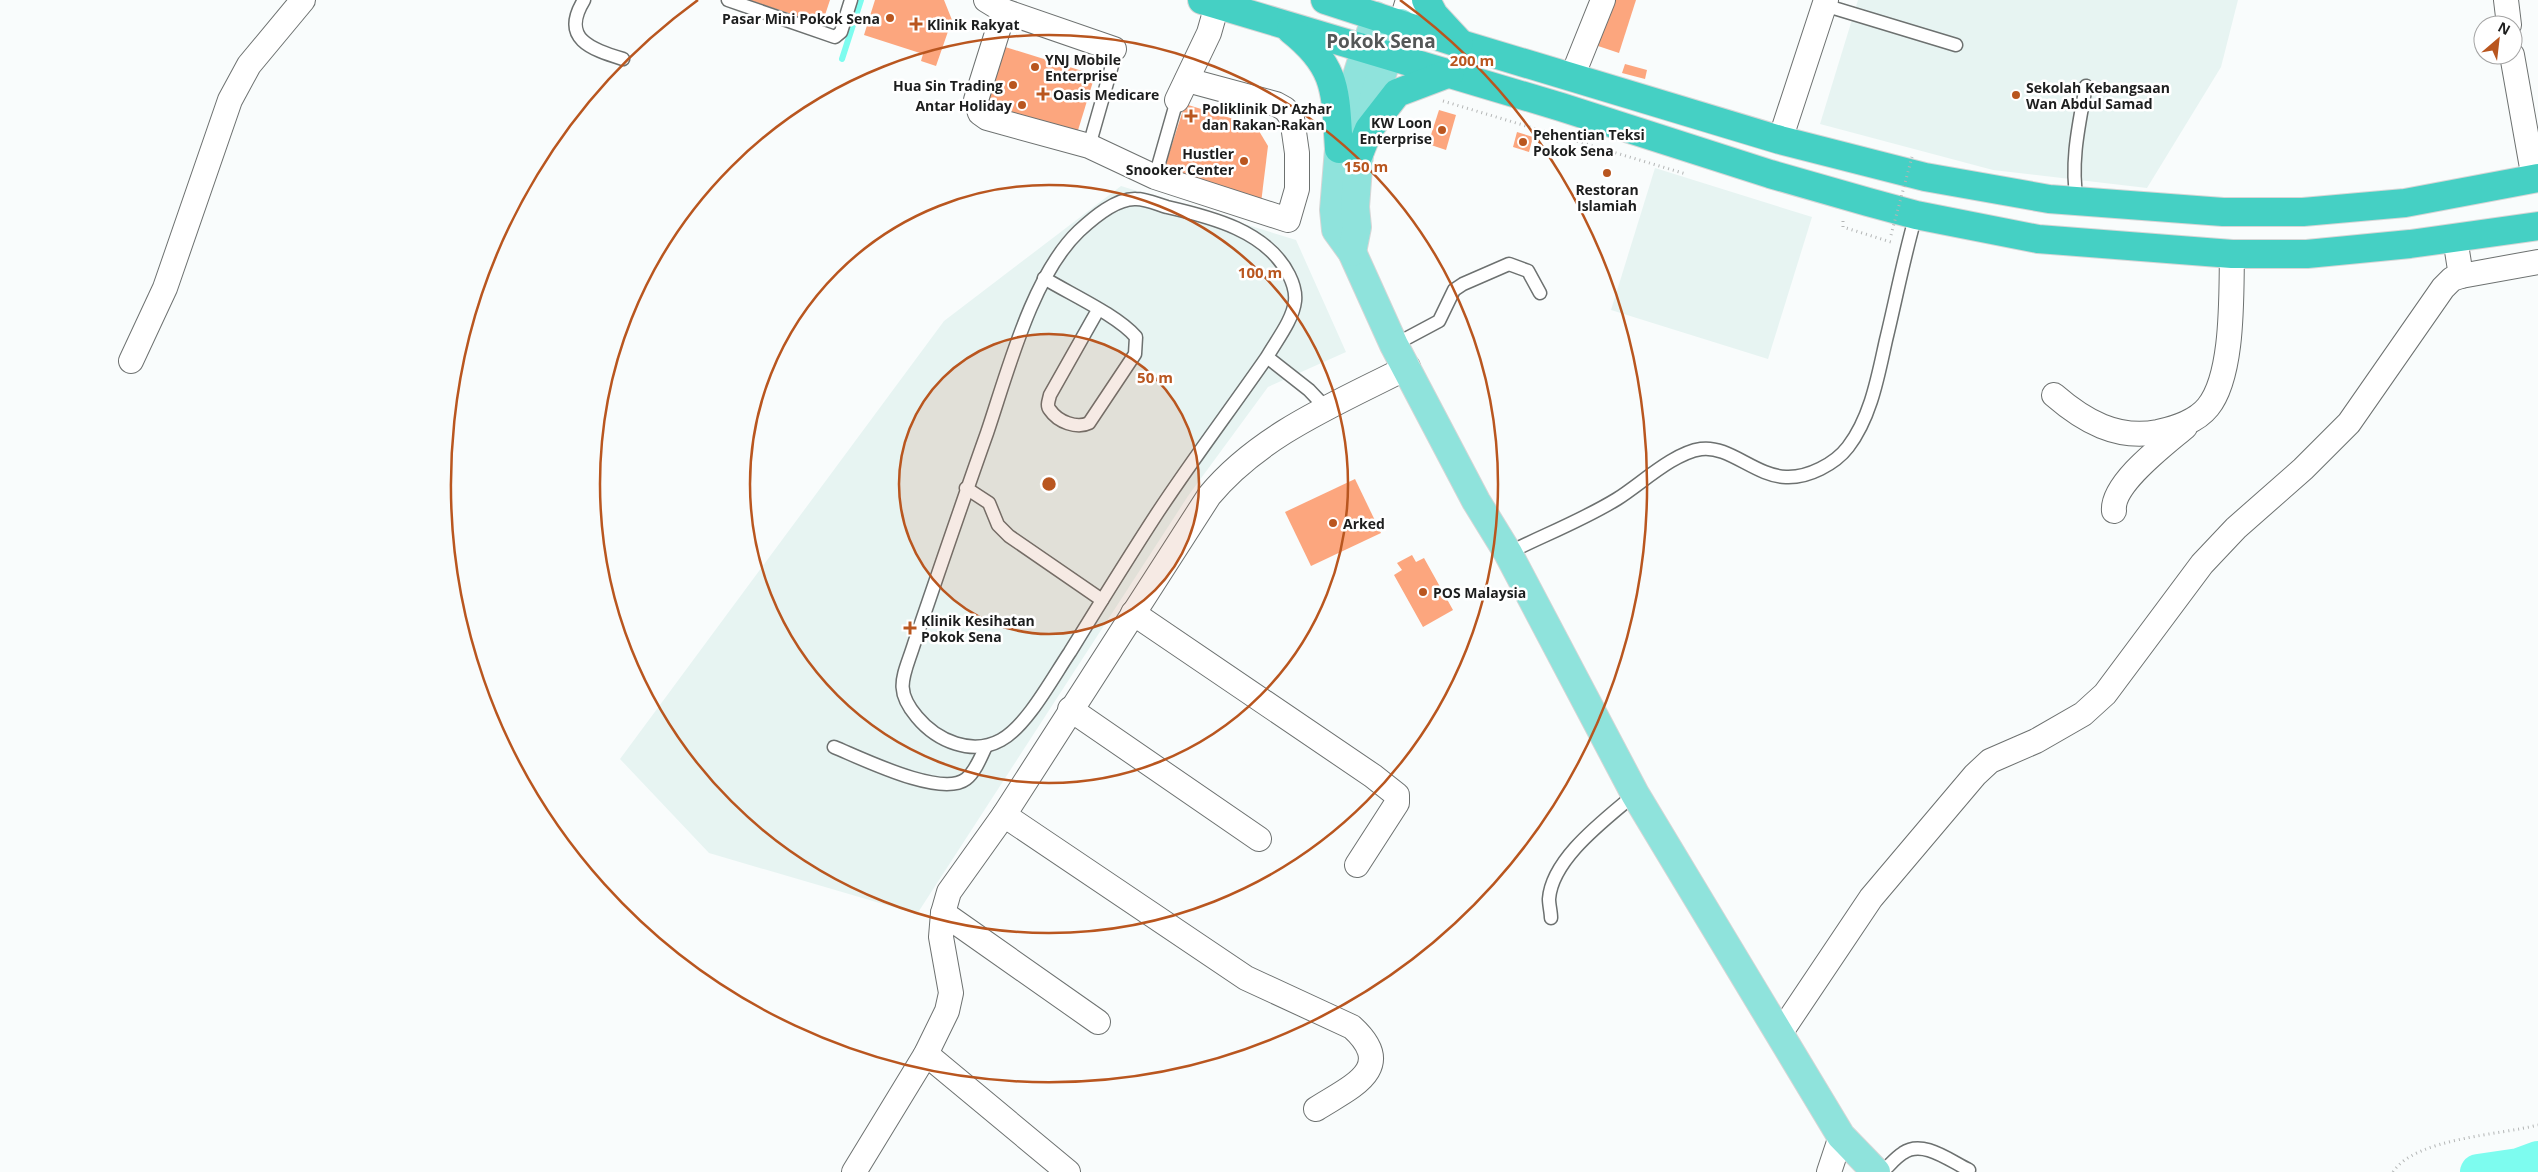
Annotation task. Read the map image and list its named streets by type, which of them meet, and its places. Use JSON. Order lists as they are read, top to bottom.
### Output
{
  "districts": ["Pokok Sena"],
  "places": {
    "other": [
      "Pasar Mini Pokok Sena",
      "YNJ Mobile Enterprise",
      "Hua Sin Trading",
      "Sekolah Kebangsaan Wan Abdul Samad",
      "Antar Holiday",
      "KW Loon Enterprise",
      "Pehentian Teksi Pokok Sena",
      "Hustler Snooker Center",
      "Restoran Islamiah",
      "Arked",
      "POS Malaysia"
    ],
    "health": [
      "Klinik Rakyat",
      "Oasis Medicare",
      "Poliklinik Dr Azhar dan Rakan-Rakan",
      "Klinik Kesihatan Pokok Sena"
    ]
  },
  "north": "top right",
  "rings": [
    "200 m",
    "150 m",
    "100 m",
    "50 m"
  ]
}
